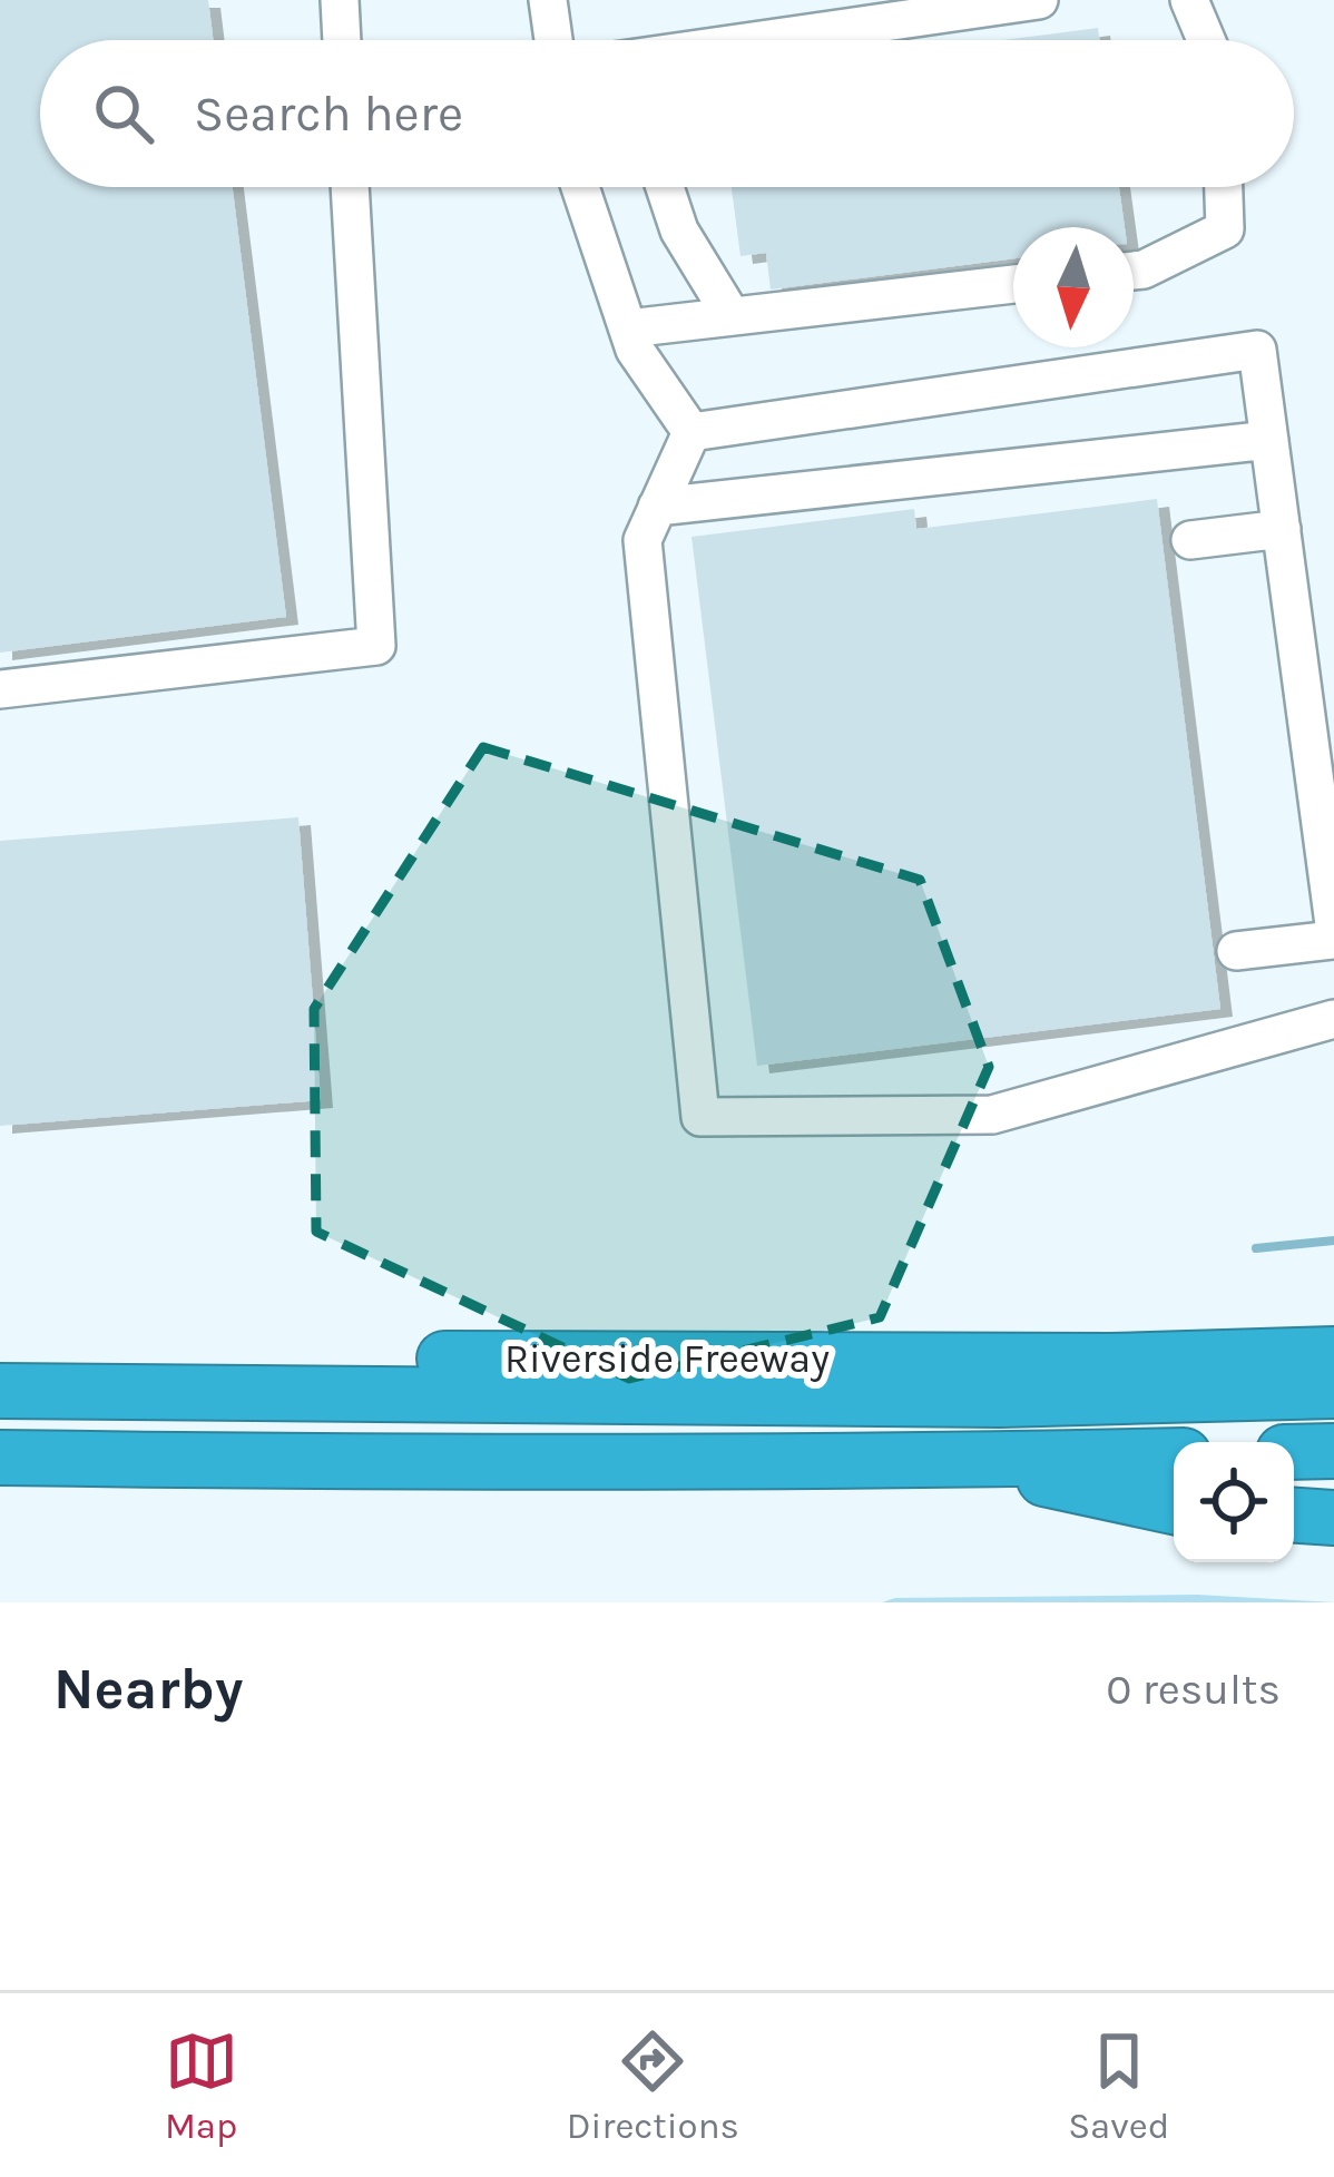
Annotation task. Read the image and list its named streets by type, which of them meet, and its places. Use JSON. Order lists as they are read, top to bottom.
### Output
{
  "streets": {
    "highway": ["Riverside Freeway"]
  },
  "north": "bottom",
  "page": {
    "search": "Search here",
    "heading": ["Nearby", "0 results"],
    "nav": ["Map", "Directions", "Saved"]
  }
}
